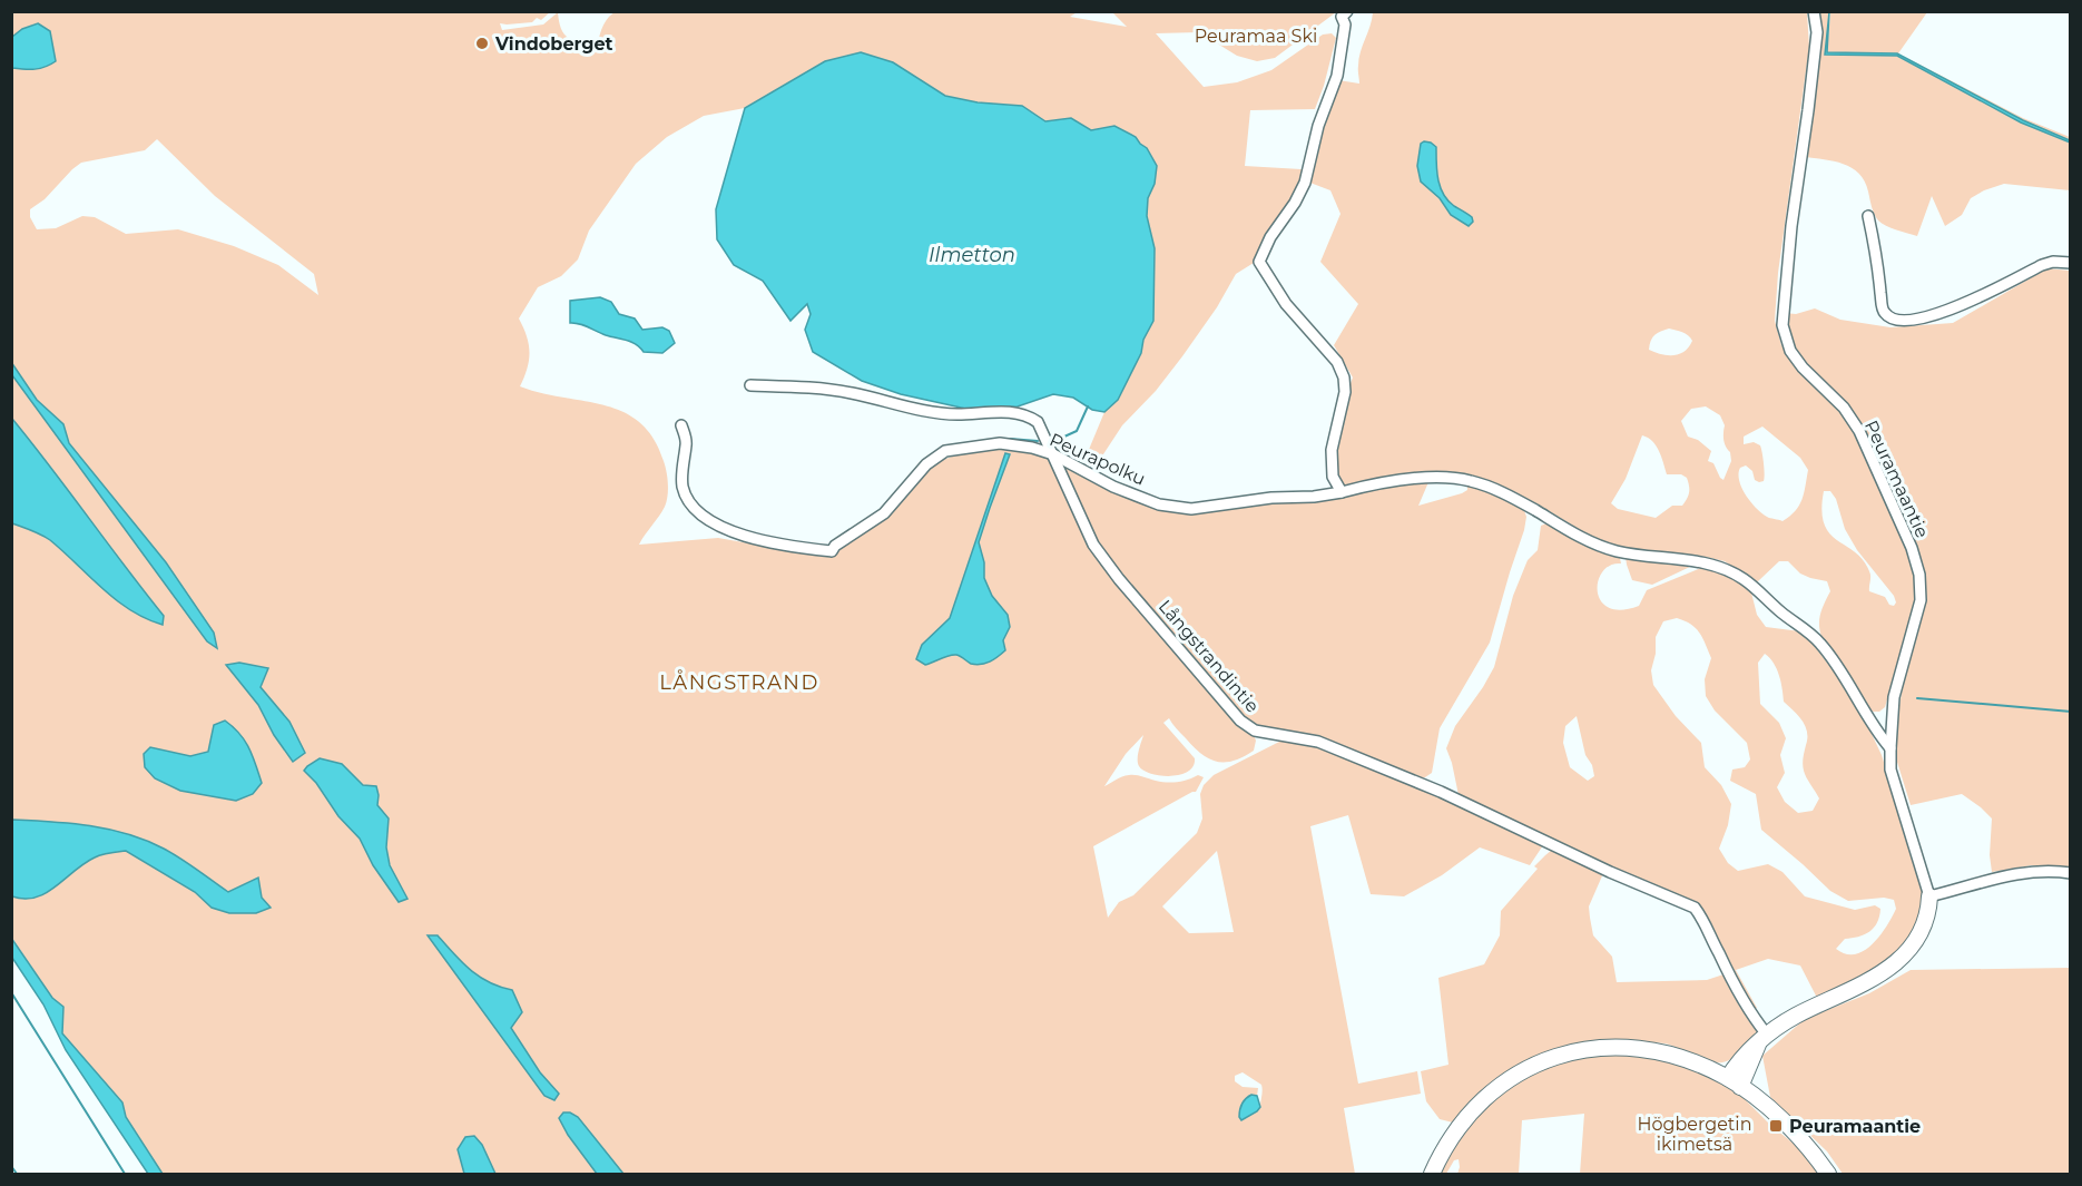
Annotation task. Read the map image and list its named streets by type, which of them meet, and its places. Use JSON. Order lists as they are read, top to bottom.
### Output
{
  "streets": {
    "street": ["Peurapolku", "Peuramaantie", "Långstrandintie"]
  },
  "crossings": [
    ["Peurapolku", "Peuramaantie"],
    ["Peurapolku", "Långstrandintie"]
  ],
  "districts": ["LÅNGSTRAND"],
  "water": ["Ilmetton"],
  "parks": ["Peuramaa Ski", "Högbergetin ikimetsä"],
  "places": {
    "other": ["Vindoberget"],
    "transit": ["Peuramaantie"]
  }
}
